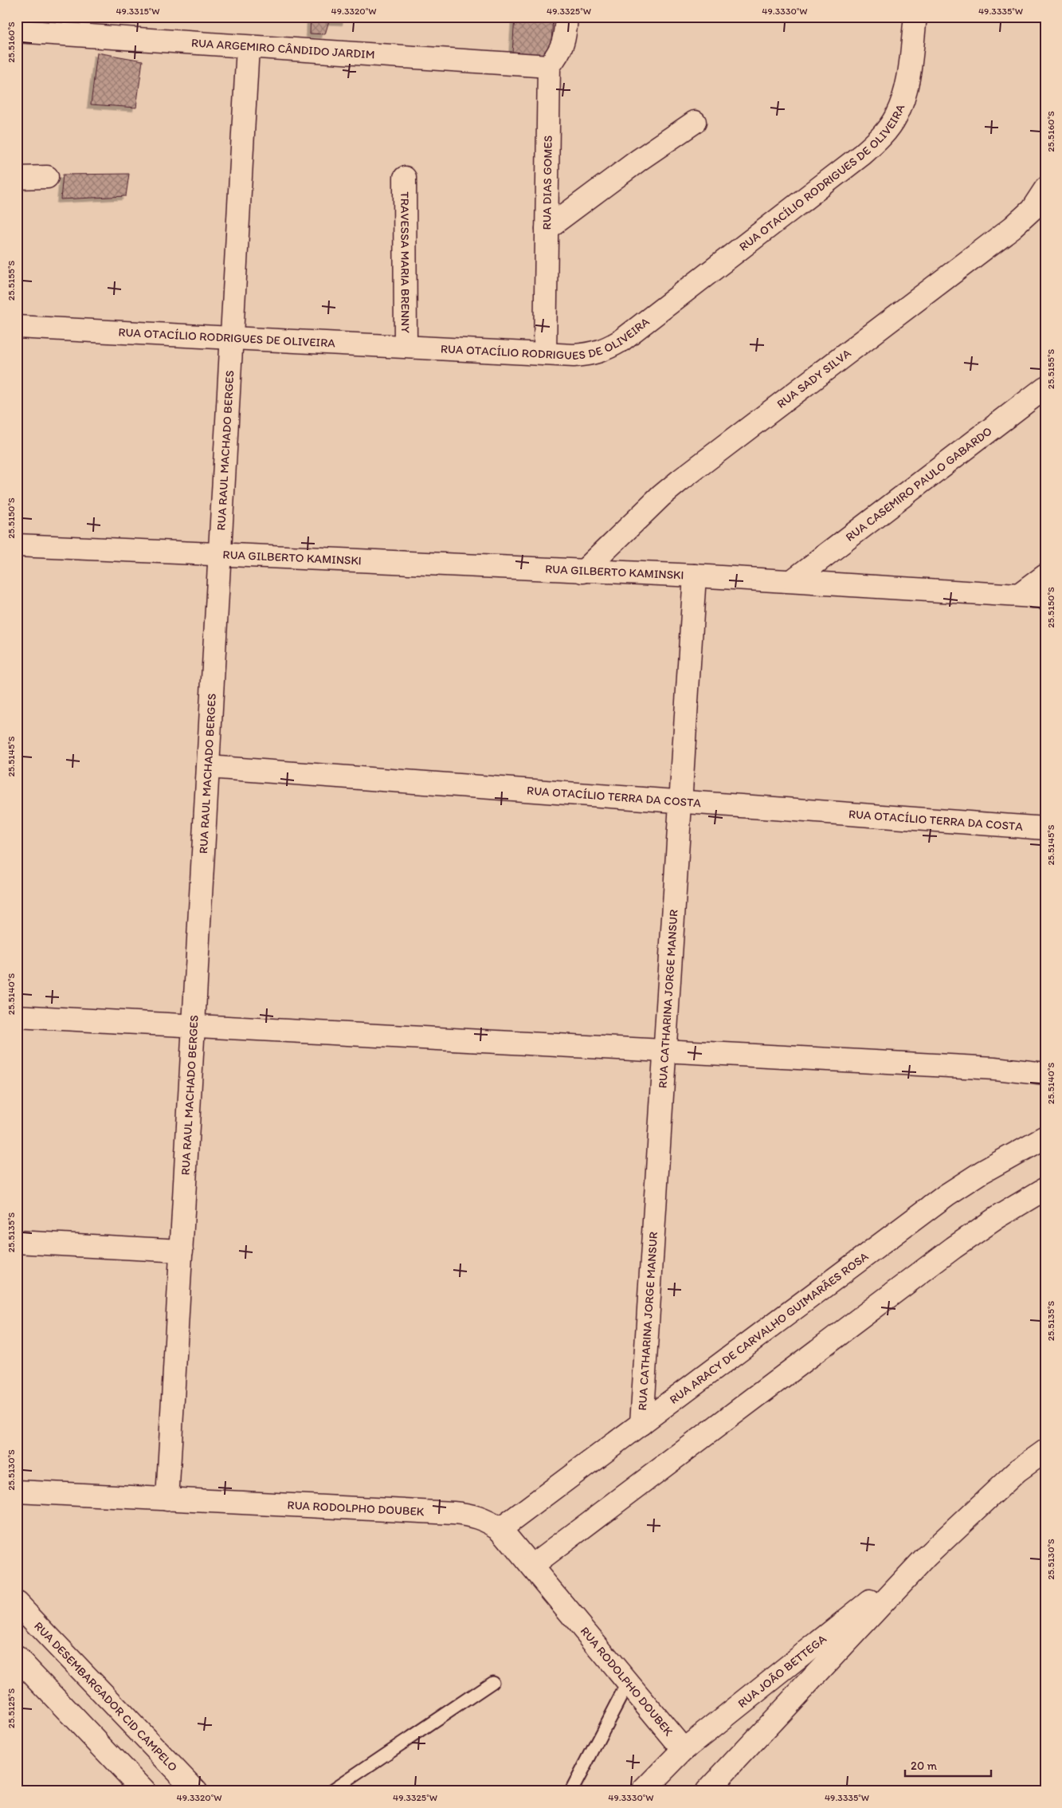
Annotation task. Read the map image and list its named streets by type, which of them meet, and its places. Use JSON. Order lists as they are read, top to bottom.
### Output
{
  "streets": {
    "street": [
      "RUA ARGEMIRO CÂNDIDO JARDIM",
      "RUA OTACÍLIO RODRIGUES DE OLIVEIRA",
      "RUA DIAS GOMES",
      "TRAVESSA MARIA BRENNY",
      "RUA SADY SILVA",
      "RUA RAUL MACHADO BERGES",
      "RUA CASEMIRO PAULO GABARDO",
      "RUA GILBERTO KAMINSKI",
      "RUA OTACÍLIO TERRA DA COSTA",
      "RUA CATHARINA JORGE MANSUR",
      "RUA ARACY DE CARVALHO GUIMARÃES ROSA",
      "RUA RODOLPHO DOUBEK",
      "RUA JOÃO BETTEGA",
      "RUA DESEMBARGADOR CID CAMPELO"
    ]
  },
  "crossings": [
    ["RUA ARGEMIRO CÂNDIDO JARDIM", "RUA DIAS GOMES"],
    ["RUA ARGEMIRO CÂNDIDO JARDIM", "RUA RAUL MACHADO BERGES"],
    ["RUA OTACÍLIO RODRIGUES DE OLIVEIRA", "RUA DIAS GOMES"],
    ["RUA OTACÍLIO RODRIGUES DE OLIVEIRA", "TRAVESSA MARIA BRENNY"],
    ["RUA OTACÍLIO RODRIGUES DE OLIVEIRA", "RUA RAUL MACHADO BERGES"],
    ["RUA SADY SILVA", "RUA GILBERTO KAMINSKI"],
    ["RUA RAUL MACHADO BERGES", "RUA GILBERTO KAMINSKI"],
    ["RUA RAUL MACHADO BERGES", "RUA OTACÍLIO TERRA DA COSTA"],
    ["RUA RAUL MACHADO BERGES", "RUA RODOLPHO DOUBEK"],
    ["RUA CASEMIRO PAULO GABARDO", "RUA GILBERTO KAMINSKI"],
    ["RUA GILBERTO KAMINSKI", "RUA CATHARINA JORGE MANSUR"],
    ["RUA OTACÍLIO TERRA DA COSTA", "RUA CATHARINA JORGE MANSUR"],
    ["RUA CATHARINA JORGE MANSUR", "RUA ARACY DE CARVALHO GUIMARÃES ROSA"],
    ["RUA ARACY DE CARVALHO GUIMARÃES ROSA", "RUA RODOLPHO DOUBEK"],
    ["RUA RODOLPHO DOUBEK", "RUA JOÃO BETTEGA"]
  ],
  "scale_bar": "20 m",
  "coordinates": [
    "49.3315°W",
    "49.3320°W",
    "49.3325°W",
    "49.3330°W",
    "49.3335°W",
    "25.5160°S",
    "25.5155°S",
    "25.5150°S",
    "25.5145°S",
    "25.5140°S",
    "25.5135°S",
    "25.5130°S",
    "25.5125°S"
  ]
}
